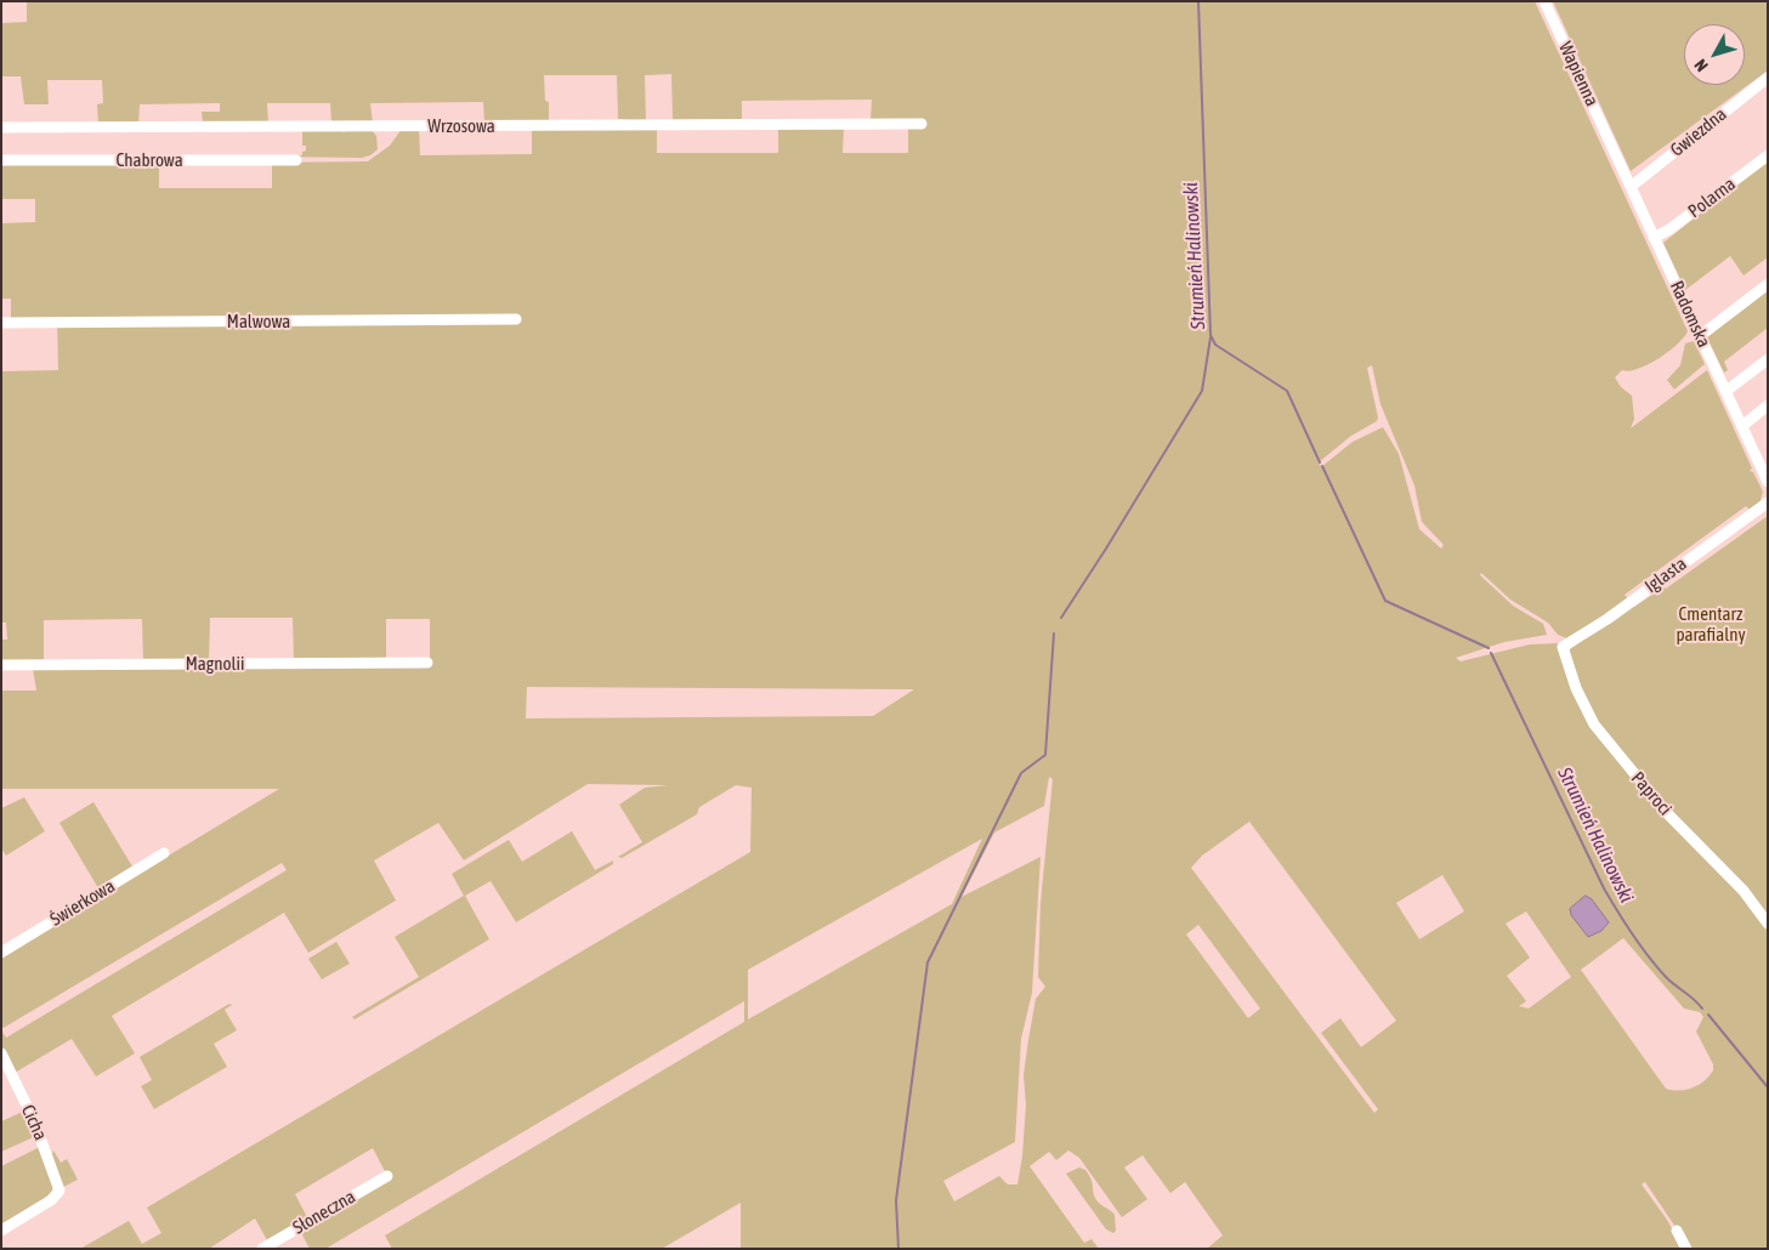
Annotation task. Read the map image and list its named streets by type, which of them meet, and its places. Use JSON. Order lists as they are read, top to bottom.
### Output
{
  "streets": {
    "street": [
      "Wapienna",
      "Wrzosowa",
      "Gwiezdna",
      "Chabrowa",
      "Polarna",
      "Radomska",
      "Malwowa",
      "Iglasta",
      "Magnolii",
      "Paproci",
      "Świerkowa",
      "Cicha",
      "Słoneczna"
    ]
  },
  "crossings": [
    ["Wapienna", "Radomska"],
    ["Gwiezdna", "Radomska"],
    ["Polarna", "Radomska"],
    ["Iglasta", "Paproci"]
  ],
  "water": ["Strumień Halinowski"],
  "parks": ["Cmentarz parafialny"],
  "north": "bottom left"
}
